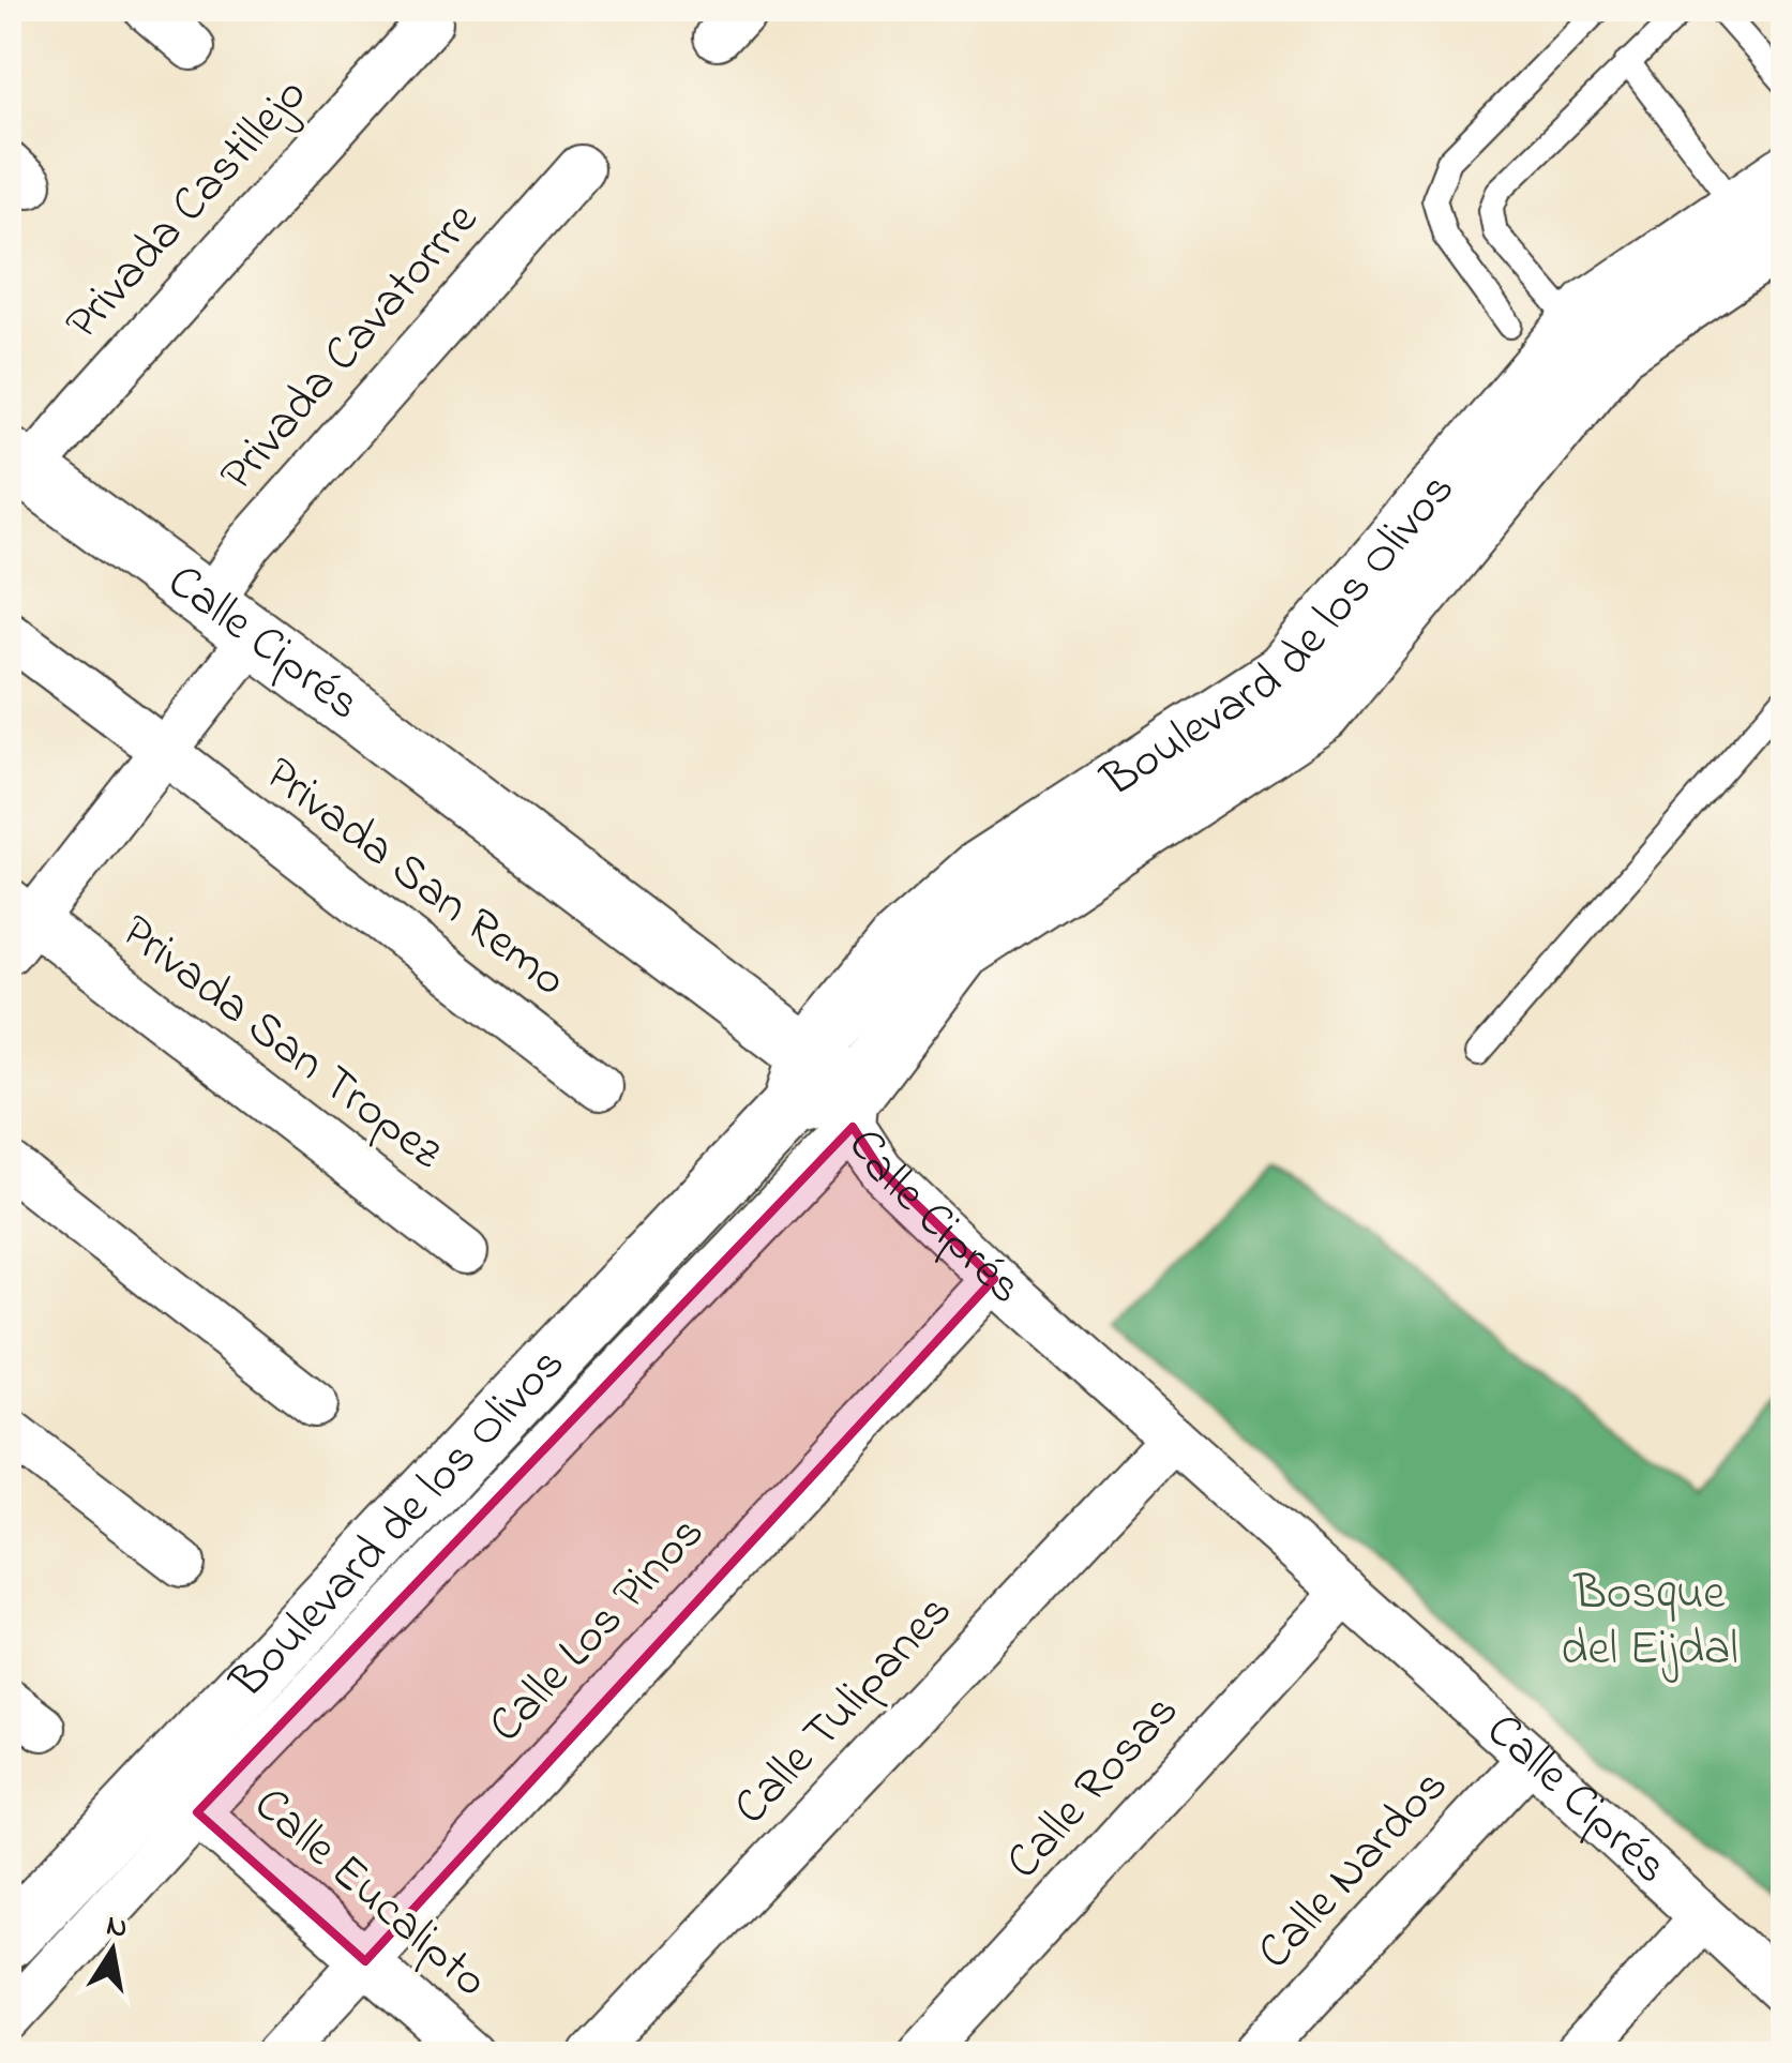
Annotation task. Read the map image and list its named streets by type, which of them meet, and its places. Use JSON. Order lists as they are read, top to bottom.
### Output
{
  "streets": {
    "street": [
      "Privada Castillejo",
      "Privada Cavatorrre",
      "Boulevard de los Olivos",
      "Calle Ciprés",
      "Privada San Remo",
      "Privada San Tropez",
      "Calle Los Pinos",
      "Calle Tulipanes",
      "Calle Rosas",
      "Calle Nardos",
      "Calle Eucalipto"
    ]
  },
  "crossings": [
    ["Privada Castillejo", "Calle Ciprés"],
    ["Privada Cavatorrre", "Calle Ciprés"],
    ["Privada Cavatorrre", "Privada San Remo"],
    ["Privada Cavatorrre", "Privada San Tropez"],
    ["Boulevard de los Olivos", "Calle Ciprés"],
    ["Calle Ciprés", "Calle Los Pinos"],
    ["Calle Ciprés", "Calle Tulipanes"],
    ["Calle Ciprés", "Calle Rosas"],
    ["Calle Ciprés", "Calle Nardos"],
    ["Calle Los Pinos", "Calle Eucalipto"]
  ],
  "parks": ["Bosque del Eijdal"],
  "north": "top"
}
